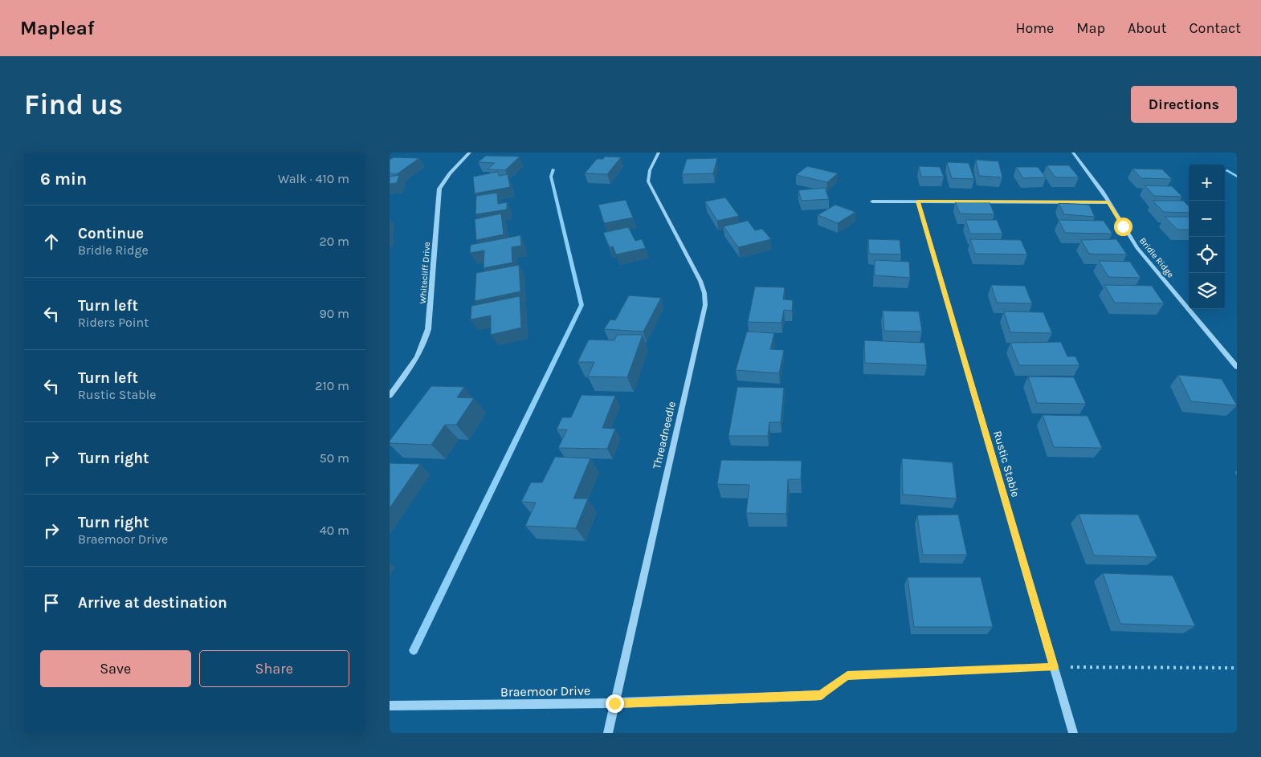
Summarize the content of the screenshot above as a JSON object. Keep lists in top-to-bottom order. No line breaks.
{"streets":{"street":["Bridle Ridge","Whitecliff Drive","Threadneedle","Rustic Stable","Braemoor Drive"]},"crossings":[["Threadneedle","Braemoor Drive"]],"page":{"header":"Mapleaf","nav":["Home","Map","About","Contact"],"buttons":["Directions",["Save","Share"]],"title":"Find us","heading":["6 min","Walk · 410 m"],"map_buttons":["+","−"],"list":[["Continue","Bridle Ridge","20 m"],["Turn left","Riders Point","90 m"],["Turn left","Rustic Stable","210 m"],["Turn right","50 m"],["Turn right","Braemoor Drive","40 m"],"Arrive at destination"]}}
